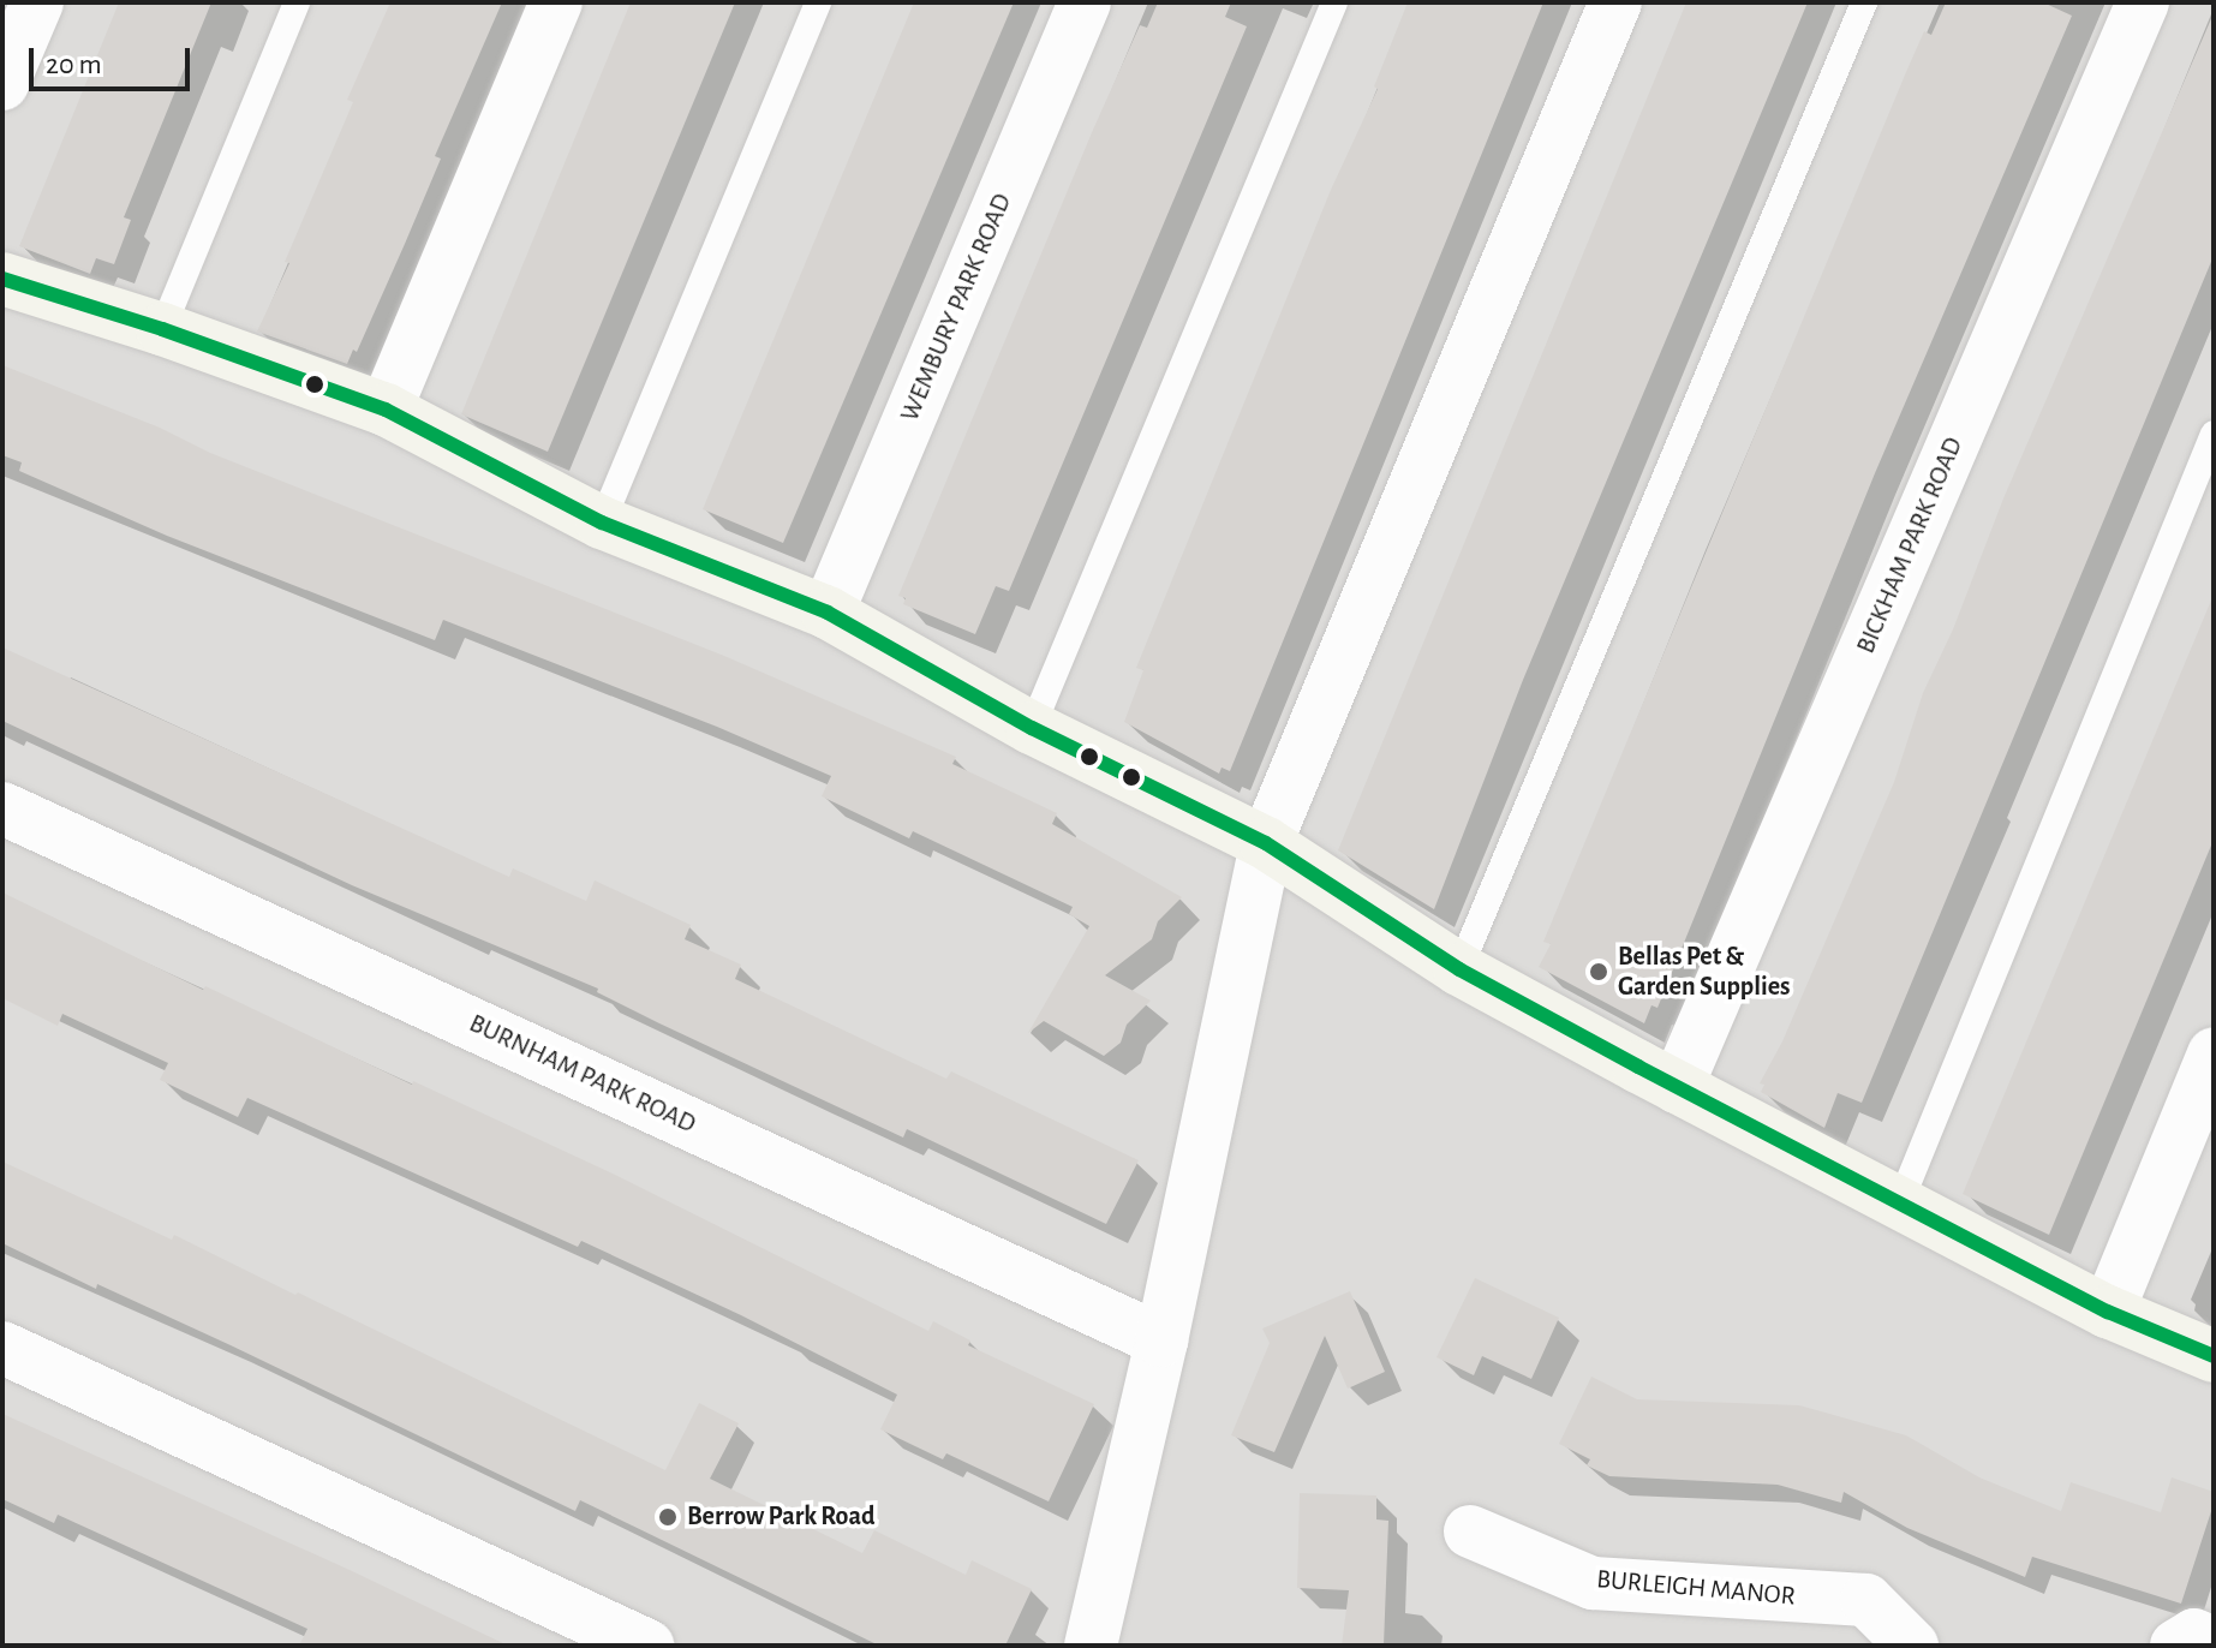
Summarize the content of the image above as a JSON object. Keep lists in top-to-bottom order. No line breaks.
{"streets":{"street":["WEMBURY PARK ROAD","BICKHAM PARK ROAD","BURNHAM PARK ROAD","BURLEIGH MANOR"]},"places":["Bellas Pet & Garden Supplies","Berrow Park Road"],"scale_bar":"20 m"}
